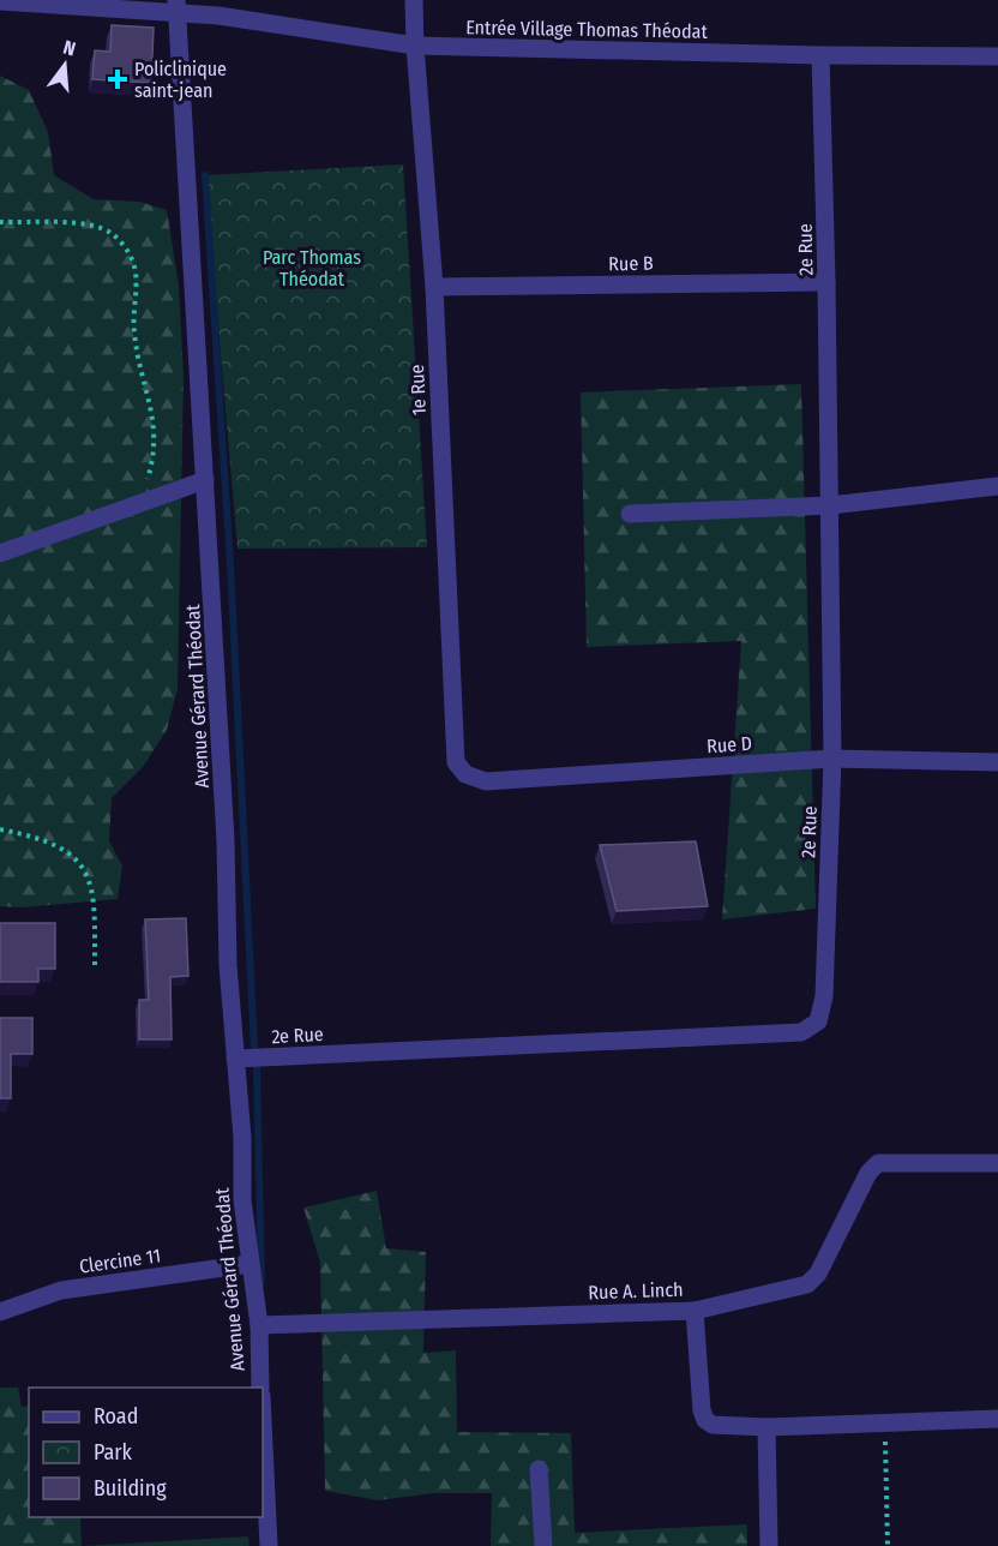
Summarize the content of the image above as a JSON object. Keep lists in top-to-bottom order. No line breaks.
{"streets":{"street":["Entrée Village Thomas Théodat","2e Rue","Rue B","1e Rue","Avenue Gérard Théodat","Rue D","Clercine 11","Rue A. Linch"]},"crossings":[["Entrée Village Thomas Théodat","2e Rue"],["Entrée Village Thomas Théodat","1e Rue"],["Entrée Village Thomas Théodat","Avenue Gérard Théodat"],["2e Rue","Rue B"],["2e Rue","Avenue Gérard Théodat"],["2e Rue","Rue D"],["Rue B","1e Rue"],["1e Rue","Rue D"],["Avenue Gérard Théodat","Clercine 11"],["Avenue Gérard Théodat","Rue A. Linch"]],"parks":["Parc Thomas Théodat"],"places":{"health":["Policlinique saint-jean"]},"legend":["Road","Park","Building"],"north":"top"}
